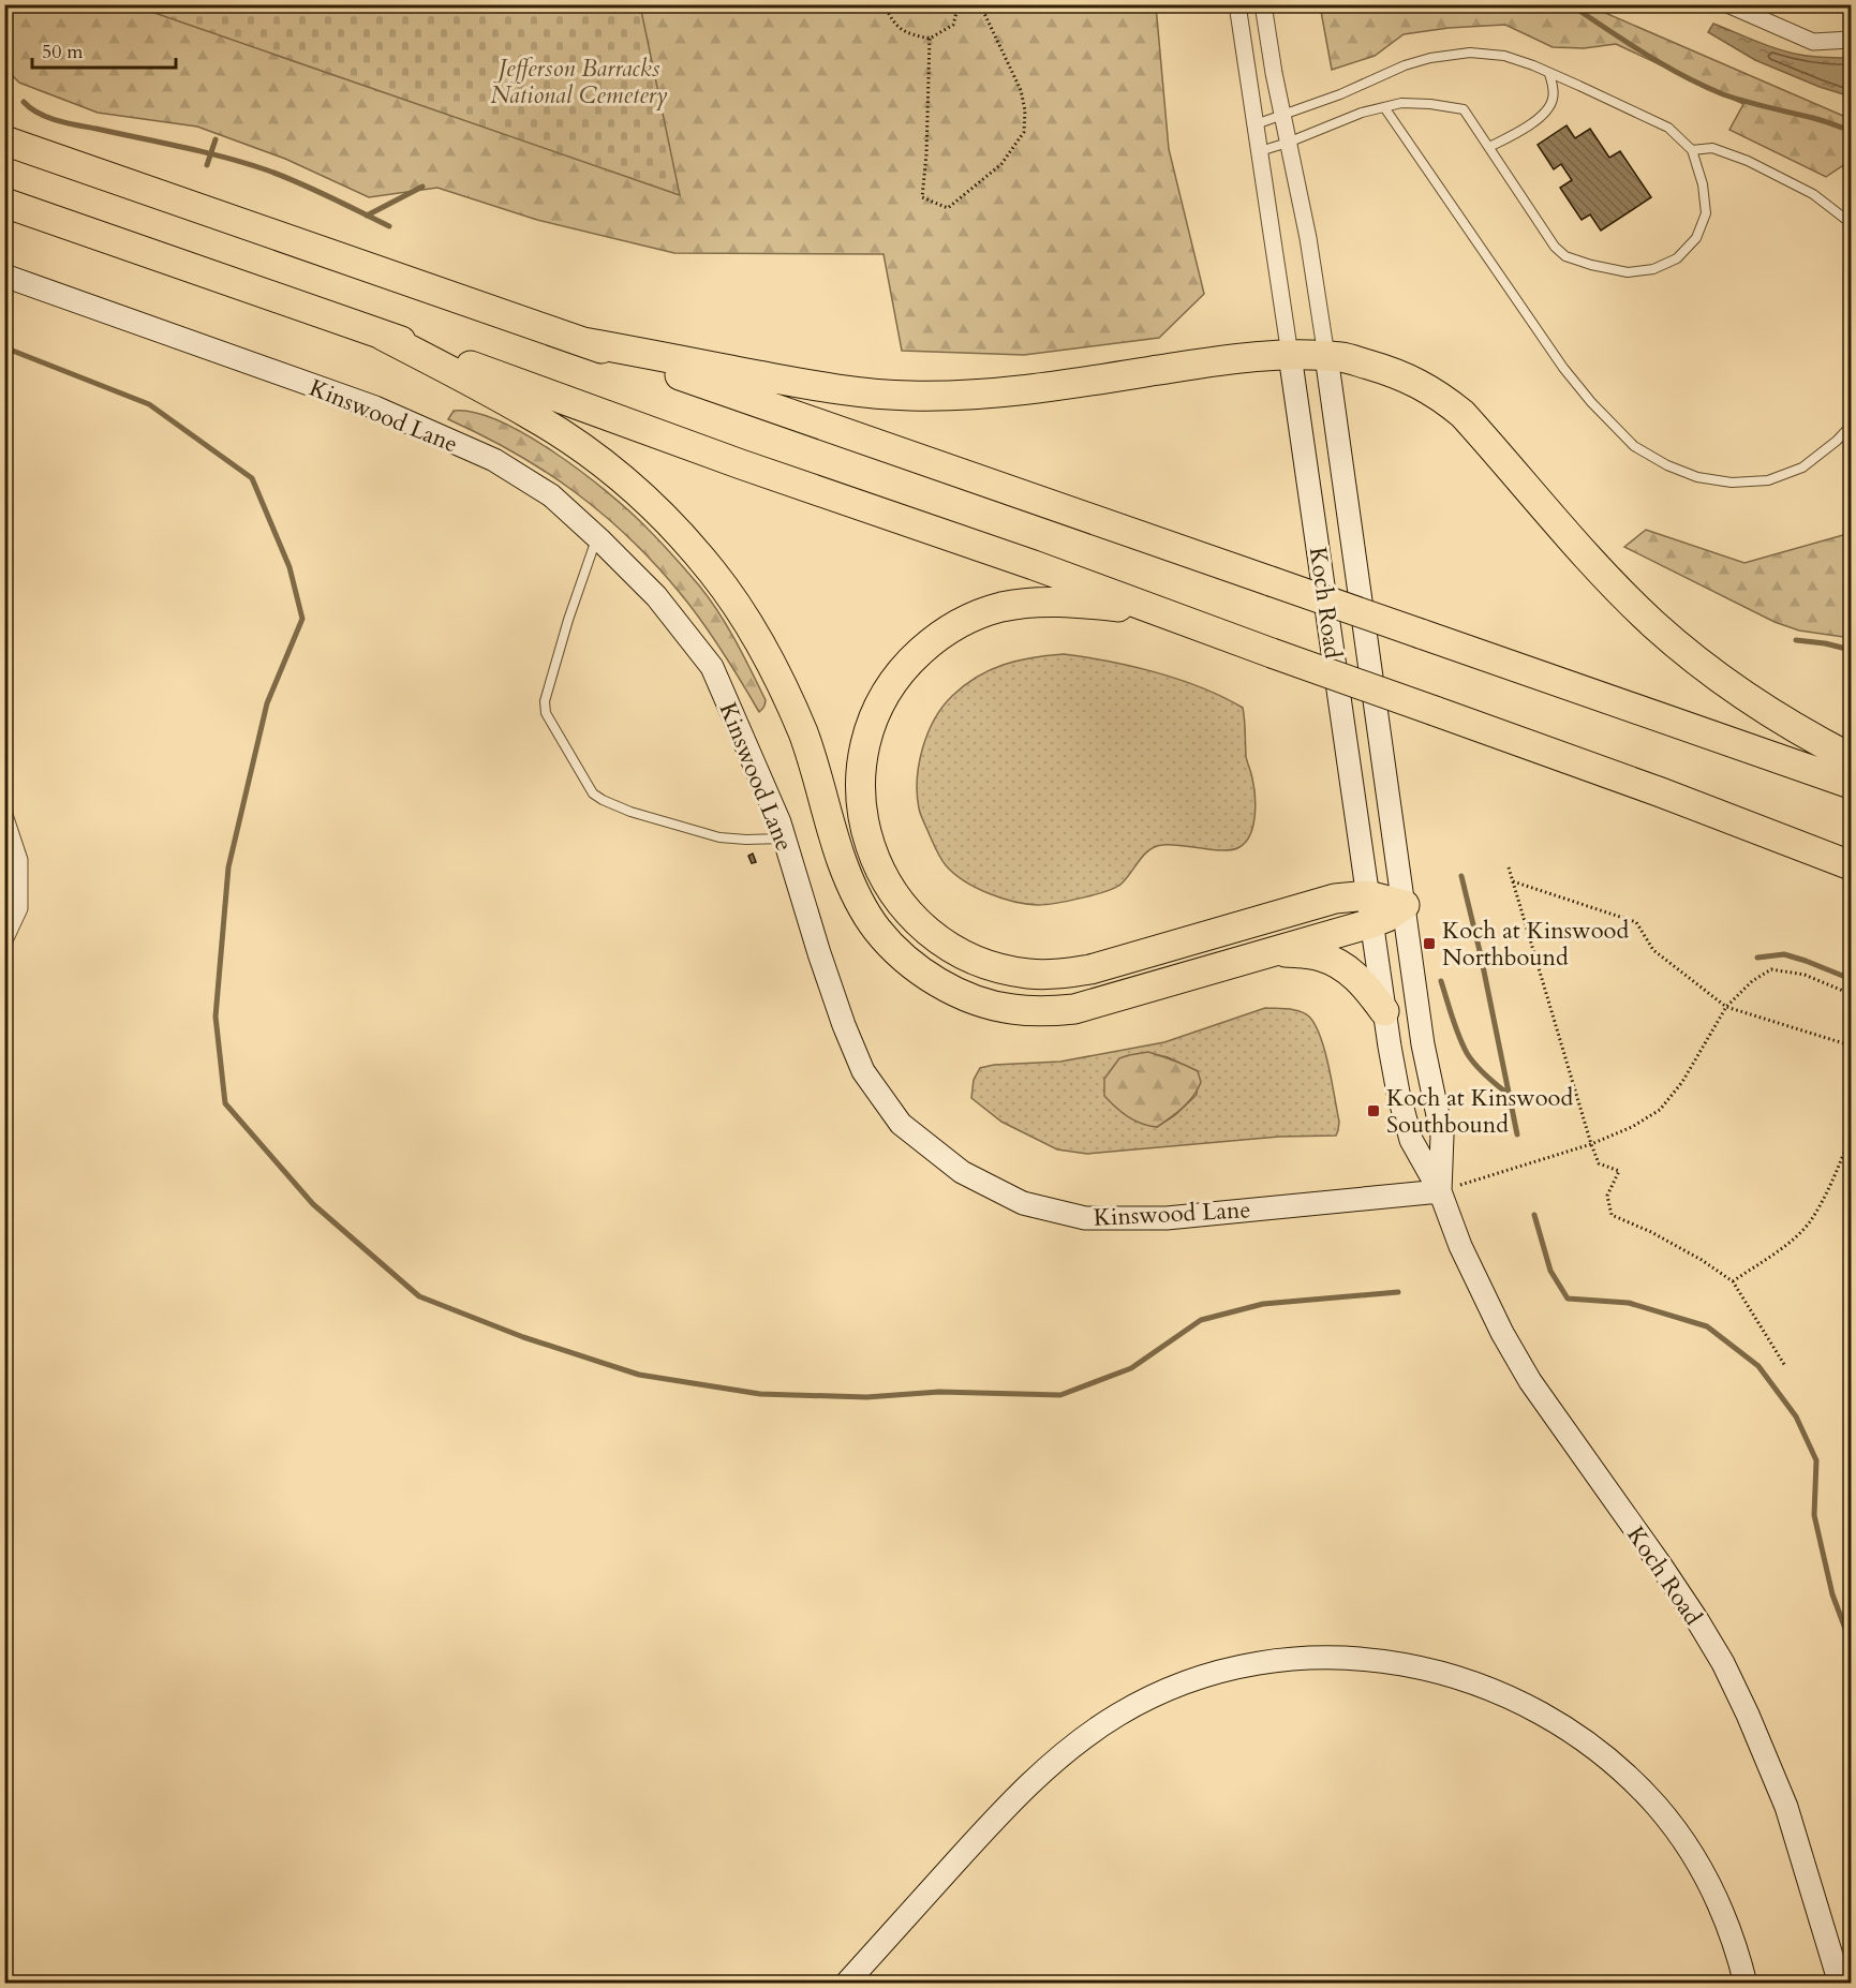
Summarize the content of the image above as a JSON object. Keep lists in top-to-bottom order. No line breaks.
{"streets":{"street":["Kinswood Lane","Koch Road"]},"crossings":[["Kinswood Lane","Koch Road"]],"parks":["Jefferson Barracks National Cemetery"],"places":{"transit":["Koch at Kinswood Northbound","Koch at Kinswood Southbound"]},"scale_bar":"50 m"}
